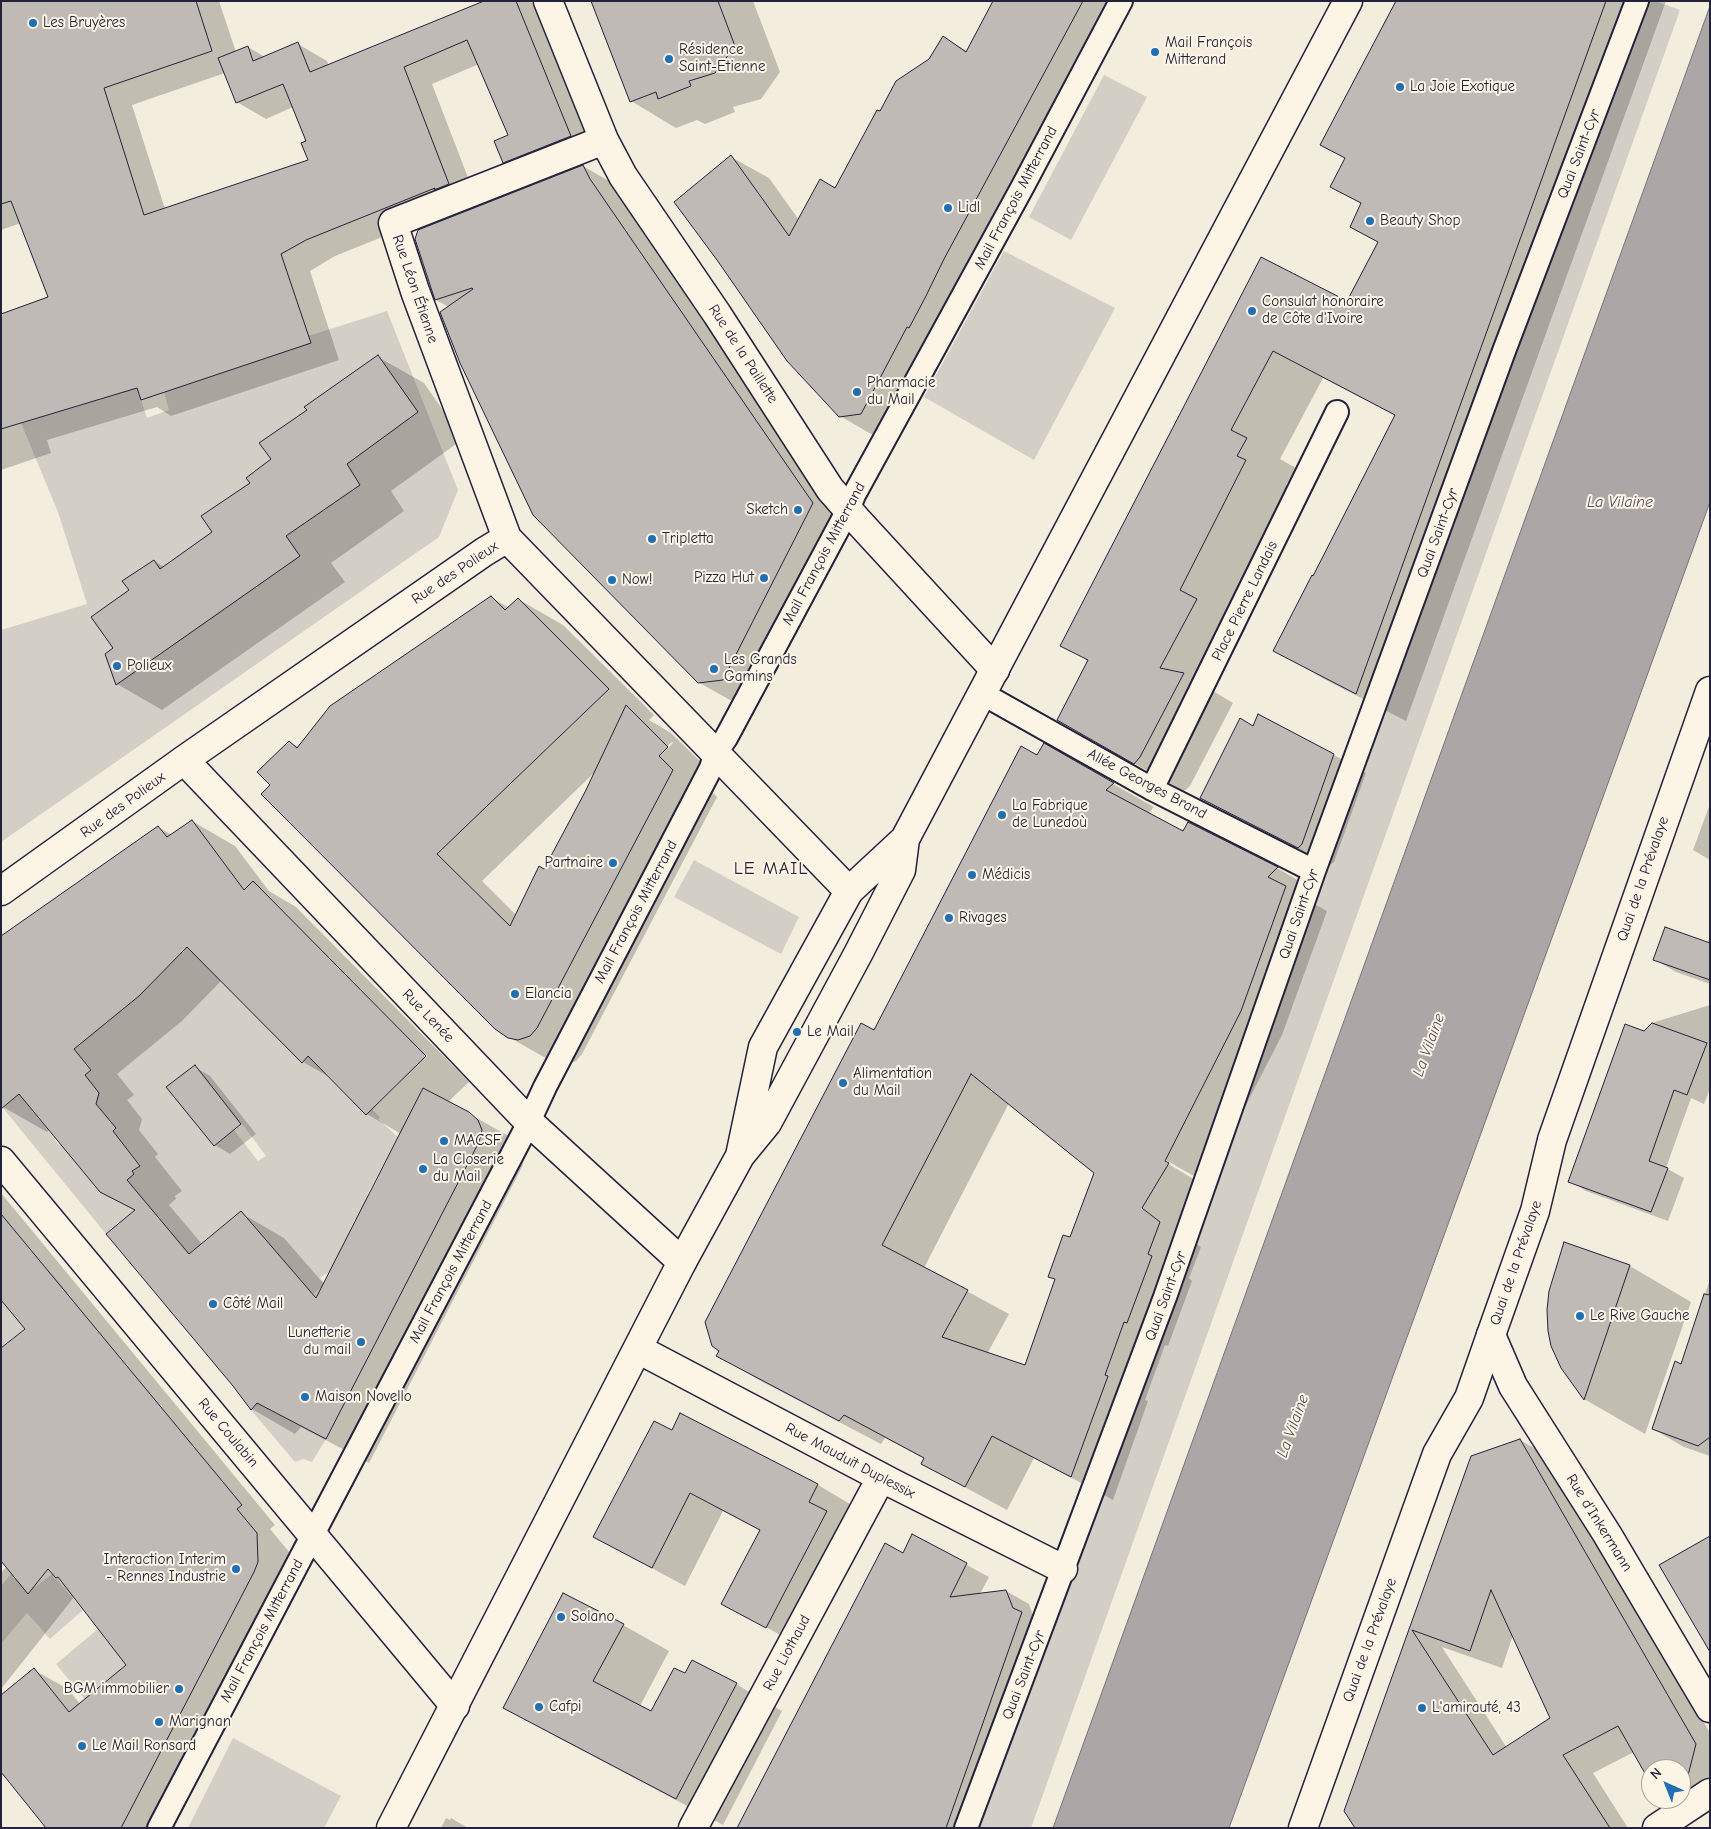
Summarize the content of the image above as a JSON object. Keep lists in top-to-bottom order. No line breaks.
{"streets":{"street":["Quai Saint-Cyr","Mail François Mitterrand","Rue Léon Étienne","Rue de la Paillette","Rue des Polieux","Place Pierre Landais","Allée Georges Brand","Quai de la Prévalaye","Rue Lenée","Rue Coulabin","Rue Mauduit Duplessix","Rue d'Inkermann","Rue Liothaud"]},"crossings":[["Quai Saint-Cyr","Allée Georges Brand"],["Quai Saint-Cyr","Rue Mauduit Duplessix"],["Mail François Mitterrand","Rue de la Paillette"],["Mail François Mitterrand","Rue des Polieux"],["Mail François Mitterrand","Rue Lenée"],["Mail François Mitterrand","Rue Coulabin"],["Rue Léon Étienne","Rue de la Paillette"],["Rue Léon Étienne","Rue des Polieux"],["Rue des Polieux","Rue Lenée"],["Place Pierre Landais","Allée Georges Brand"],["Quai de la Prévalaye","Rue d'Inkermann"],["Rue Mauduit Duplessix","Rue Liothaud"]],"districts":["LE MAIL"],"water":["La Vilaine"],"places":["Les Bruyères","Mail François Mitterand","Résidence Saint-Etienne","La Joie Exotique","Lidl","Beauty Shop","Consulat honoraire de Côte d'Ivoire","Pharmacie du Mail","Sketch","Tripletta","Pizza Hut","Now!","Polieux","Les Grands Gamins","La Fabrique de Lunedoù","Partnaire","Médicis","Rivages","Elancia","Le Mail","Alimentation du Mail","MACSF","La Closerie du Mail","Côté Mail","Le Rive Gauche","Lunetterie du mail","Maison Novello","Interaction Interim - Rennes Industrie","Solano","BGM immobilier","Cafpi","L'amirauté, 43","Marignan","Le Mail Ronsard"],"north":"top left"}
